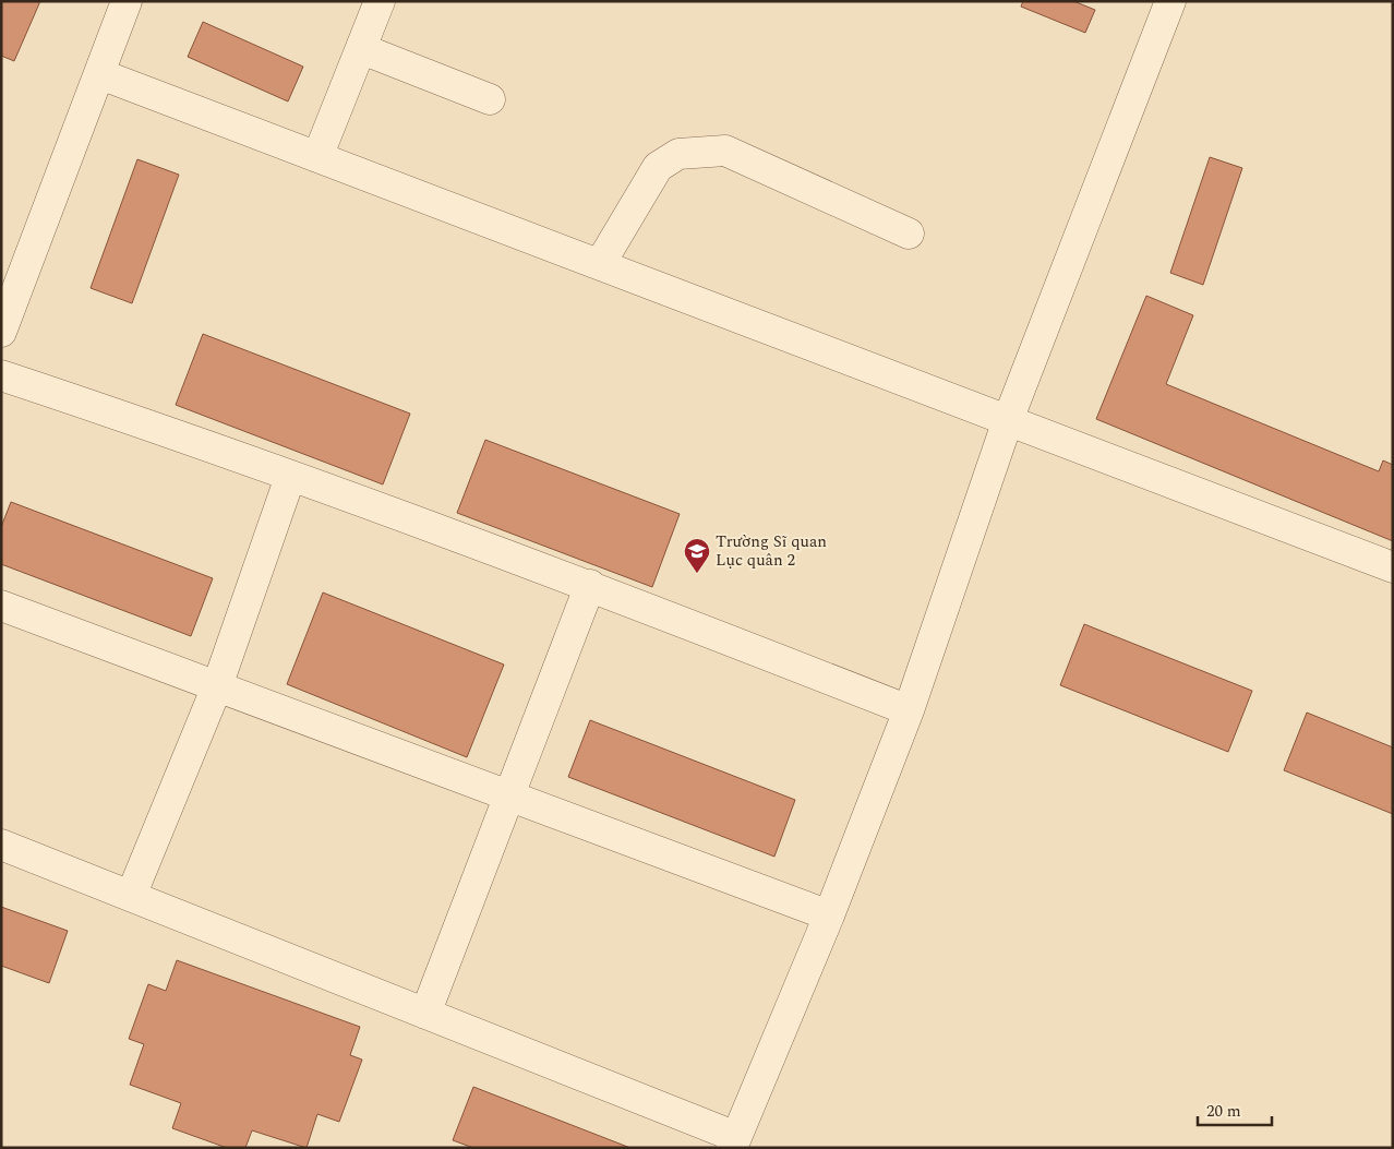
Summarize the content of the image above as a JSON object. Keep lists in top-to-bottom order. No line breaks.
{"places":{"school or university":["Trường Sĩ quan Lục quân 2"]},"scale_bar":"20 m"}
